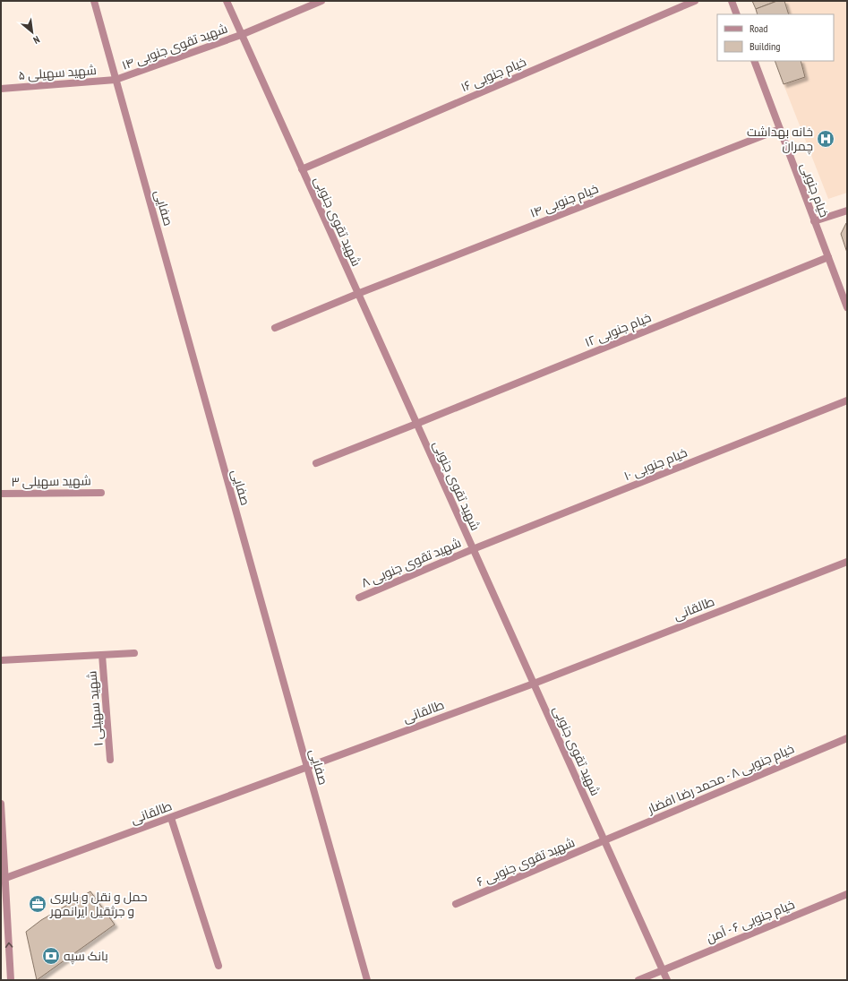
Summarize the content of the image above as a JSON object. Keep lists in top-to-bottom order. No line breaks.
{"streets":{"street":["شهید تقوی جنوبی ۱۴","شهید سهیلی ۵","خیام جنوبی ۱۶","خیام جنوبی","خیام جنوبی ۱۴","صفایی","شهید تقوی جنوبی","خیام جنوبی ۱۲","خیام جنوبی ۱۰","شهید سهیلی ۳","شهید تقوی جنوبی ۸","طالقانی","شهید سهیلی ۱","خیام جنوبی ۸ - محمد رضا افضار","شهید تقوی جنوبی ۶","خیام جنوبی ۶ - آمن"]},"crossings":[["شهید تقوی جنوبی ۱۴","شهید سهیلی ۵"],["شهید تقوی جنوبی ۱۴","صفایی"],["شهید تقوی جنوبی ۱۴","شهید تقوی جنوبی"],["شهید سهیلی ۵","صفایی"],["خیام جنوبی ۱۶","شهید تقوی جنوبی"],["خیام جنوبی","خیام جنوبی ۱۴"],["خیام جنوبی","خیام جنوبی ۱۲"],["خیام جنوبی ۱۴","شهید تقوی جنوبی"],["صفایی","طالقانی"],["شهید تقوی جنوبی","خیام جنوبی ۱۲"],["شهید تقوی جنوبی","خیام جنوبی ۱۰"],["شهید تقوی جنوبی","شهید تقوی جنوبی ۸"],["شهید تقوی جنوبی","طالقانی"],["شهید تقوی جنوبی","خیام جنوبی ۸ - محمد رضا افضار"],["شهید تقوی جنوبی","شهید تقوی جنوبی ۶"],["شهید تقوی جنوبی","خیام جنوبی ۶ - آمن"],["خیام جنوبی ۱۰","شهید تقوی جنوبی ۸"],["خیام جنوبی ۸ - محمد رضا افضار","شهید تقوی جنوبی ۶"]],"places":{"hospital":["خانه بهداشت چمران"],"office":["حمل و نقل و باربری و جرثقیل ایرانمهر"],"bank":["بانک سپه"]},"legend":["Road","Building"],"north":"bottom right"}
